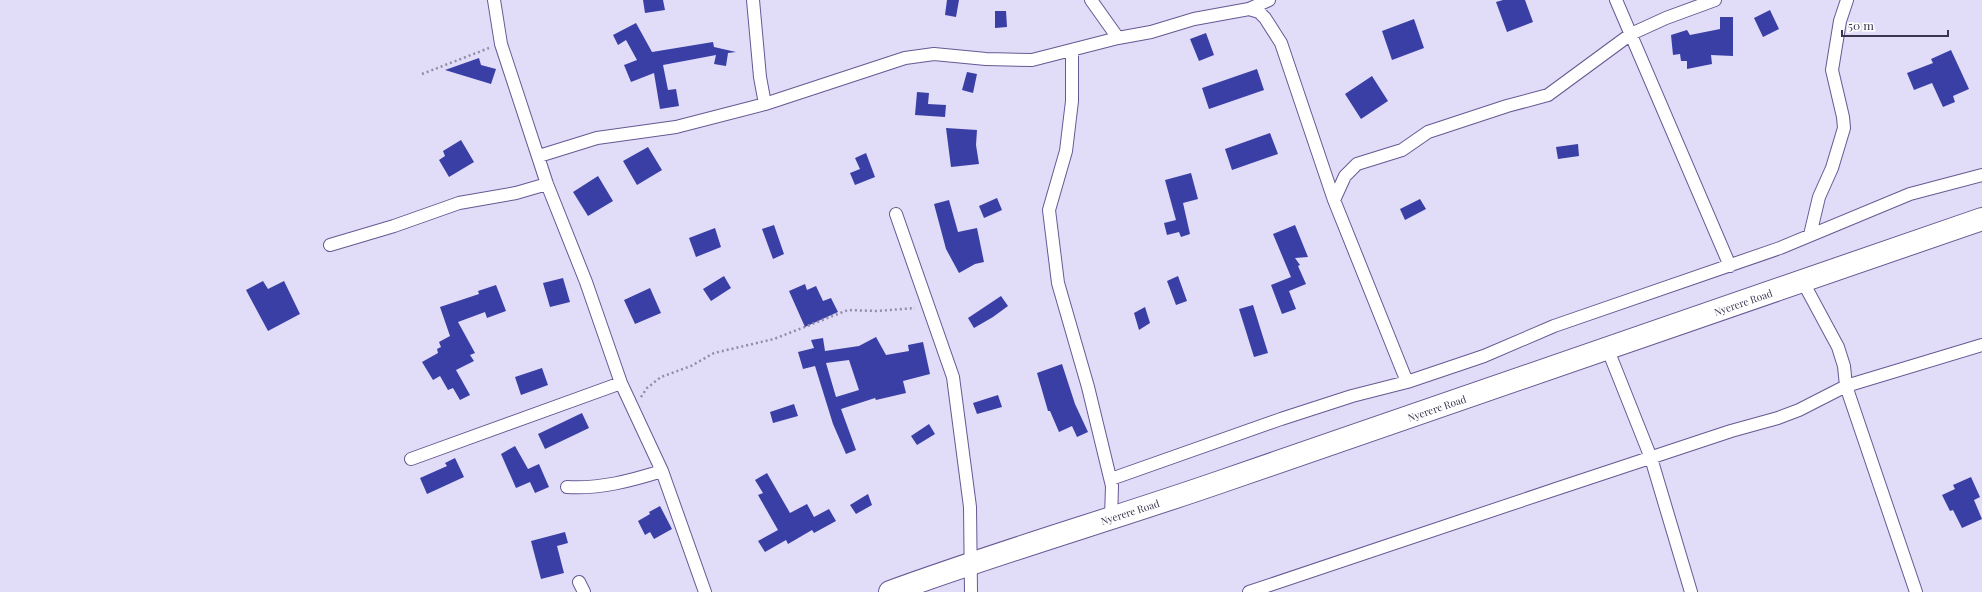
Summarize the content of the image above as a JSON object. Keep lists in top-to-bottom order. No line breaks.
{"streets":{"highway":["Nyerere Road"]},"scale_bar":"50 m"}
